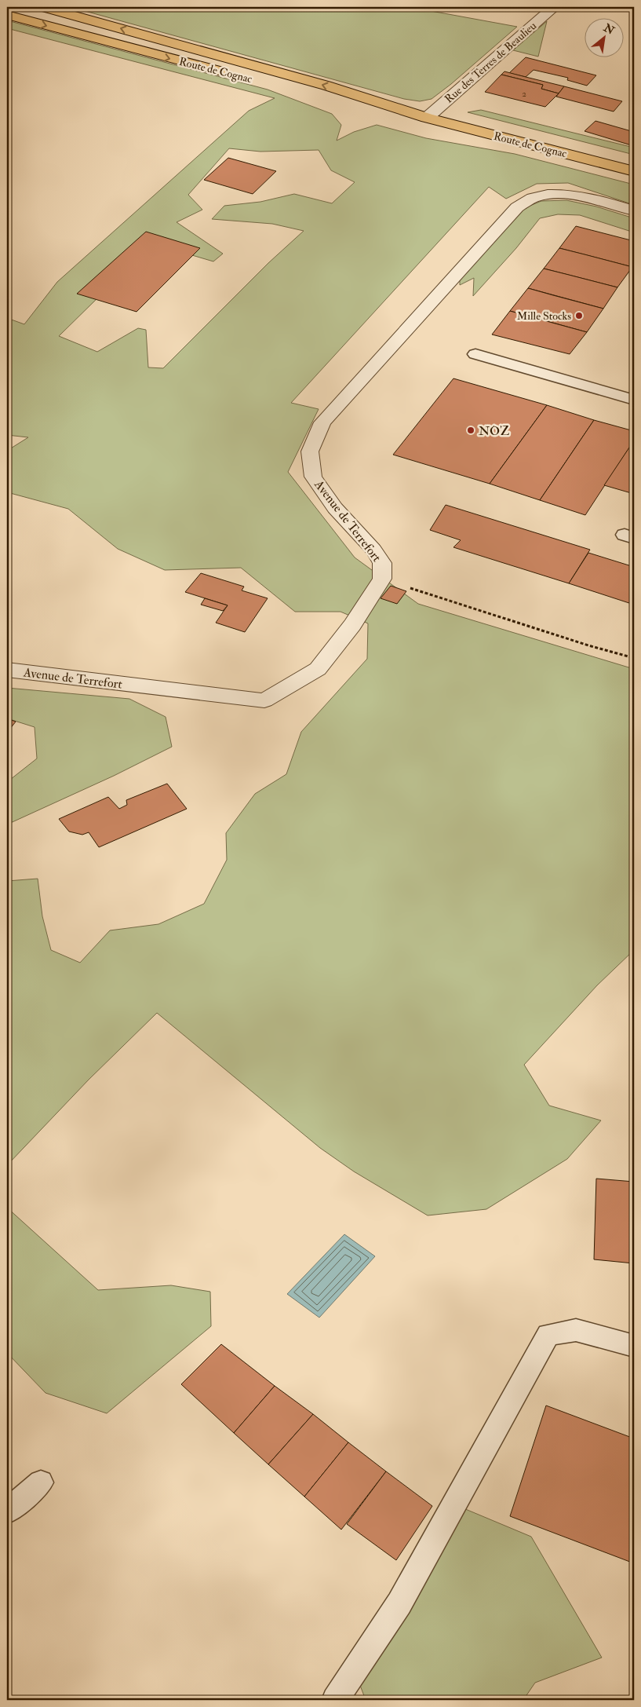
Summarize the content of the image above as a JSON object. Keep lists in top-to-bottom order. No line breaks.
{"streets":{"main road":["Route de Cognac"],"street":["Rue des Terres de Beaulieu","Avenue de Terrefort"]},"crossings":[["Rue des Terres de Beaulieu","Route de Cognac"]],"places":["Mille Stocks","NOZ"],"house_numbers":["2"],"north":"top right"}
